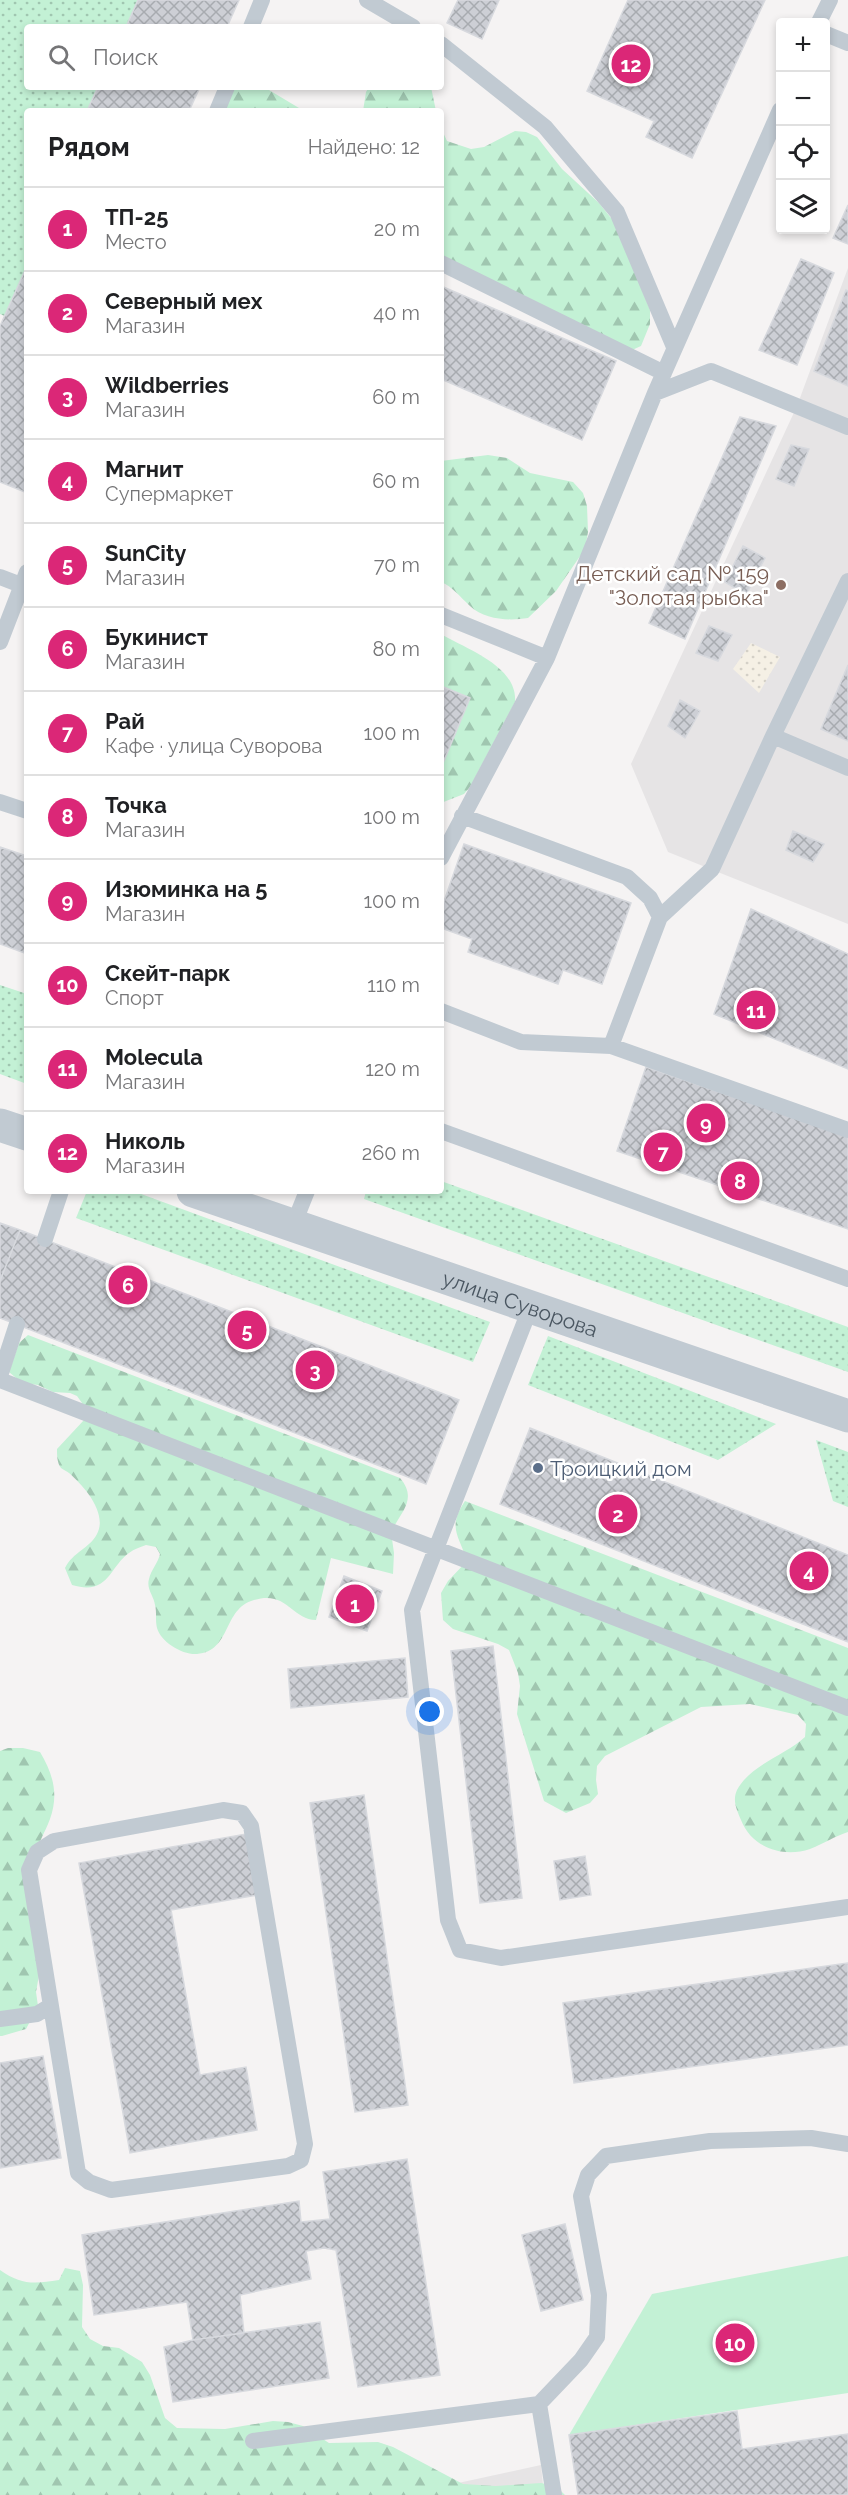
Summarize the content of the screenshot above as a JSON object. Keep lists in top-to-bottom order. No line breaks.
{"streets":{"street":["улица Суворова"]},"places":["Детский сад № 159 \"Золотая рыбка\"","Троицкий дом"],"page":{"map_buttons":["+","−"],"search":"Поиск","pins":["12","11","9","7","8","6","5","3","2","4","1","10"],"heading":["Рядом","Найдено: 12"],"list":[{"mark":"1","name":"ТП-25","note":"Место","value":"20 m"},{"mark":"2","name":"Северный мех","note":"Магазин","value":"40 m"},{"mark":"3","name":"Wildberries","note":"Магазин","value":"60 m"},{"mark":"4","name":"Магнит","note":"Супермаркет","value":"60 m"},{"mark":"5","name":"SunCity","note":"Магазин","value":"70 m"},{"mark":"6","name":"Букинист","note":"Магазин","value":"80 m"},{"mark":"7","name":"Рай","note":"Кафе · улица Суворова","value":"100 m"},{"mark":"8","name":"Точка","note":"Магазин","value":"100 m"},{"mark":"9","name":"Изюминка на 5","note":"Магазин","value":"100 m"},{"mark":"10","name":"Скейт-парк","note":"Спорт","value":"110 m"},{"mark":"11","name":"Molecula","note":"Магазин","value":"120 m"},{"mark":"12","name":"Николь","note":"Магазин","value":"260 m"}]}}
